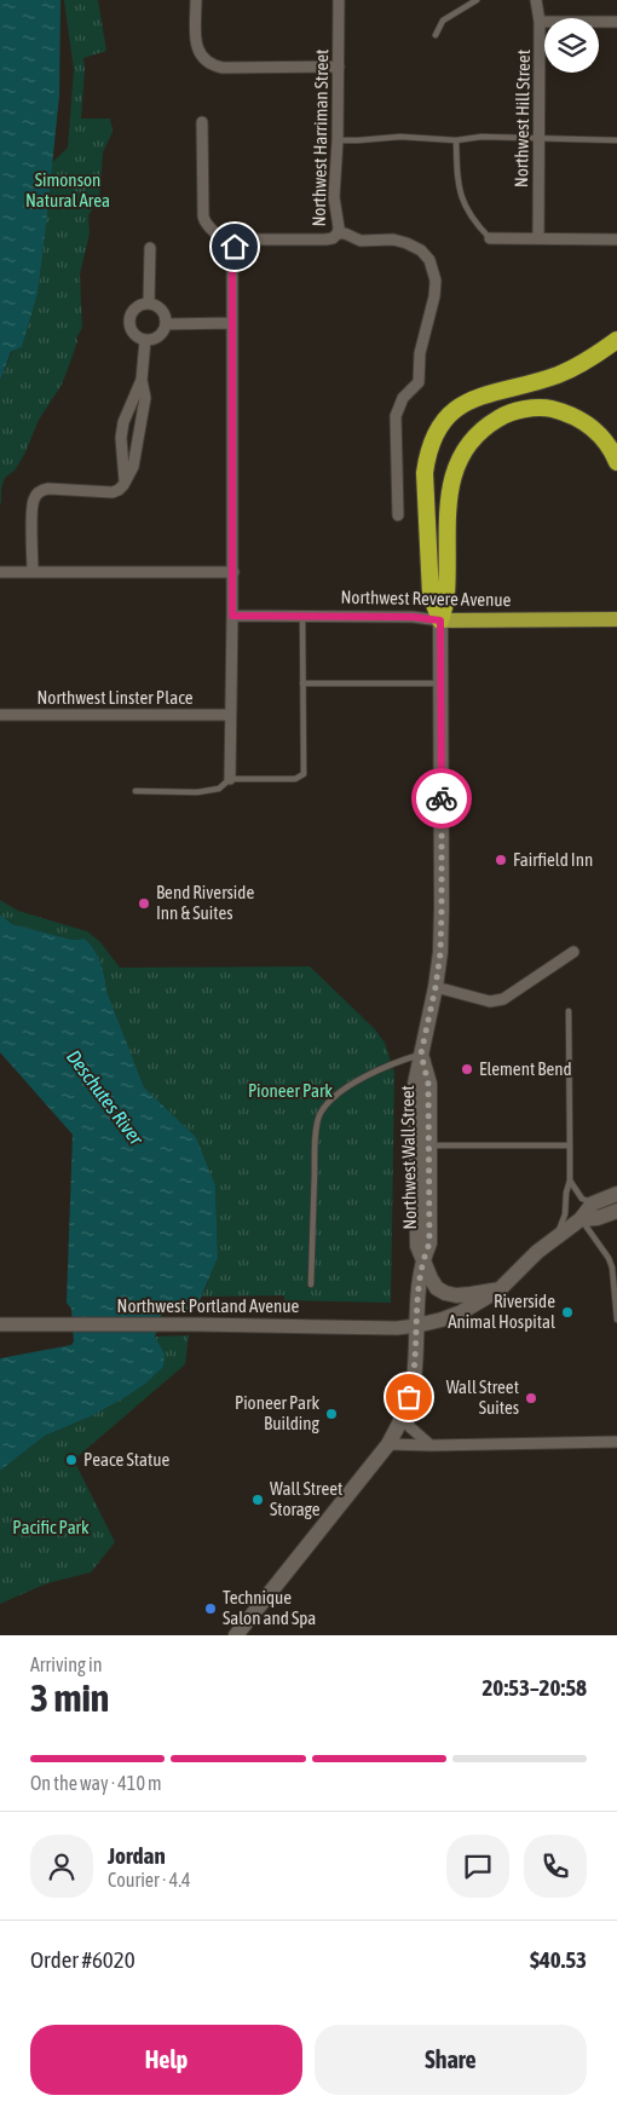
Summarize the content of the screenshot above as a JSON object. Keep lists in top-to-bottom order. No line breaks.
{"streets":{"main road":["Northwest Revere Avenue","Northwest Wall Street"],"street":["Northwest Hill Street","Northwest Harriman Street","Northwest Linster Place","Northwest Portland Avenue"]},"crossings":[["Northwest Revere Avenue","Northwest Wall Street"],["Northwest Wall Street","Northwest Portland Avenue"]],"water":["Deschutes River"],"parks":["Simonson Natural Area","Pioneer Park","Pacific Park"],"places":["Fairfield Inn","Bend Riverside Inn & Suites","Element Bend","Riverside Animal Hospital","Wall Street Suites","Pioneer Park Building","Peace Statue","Wall Street Storage","Technique Salon and Spa"],"page":{"heading":["3 min","Arriving in","20:53–20:58"],"panel":["Jordan","Courier · 4.4","Order #6020","$40.53"],"bar":"On the way · 410 m","buttons":["Help","Share"]}}
